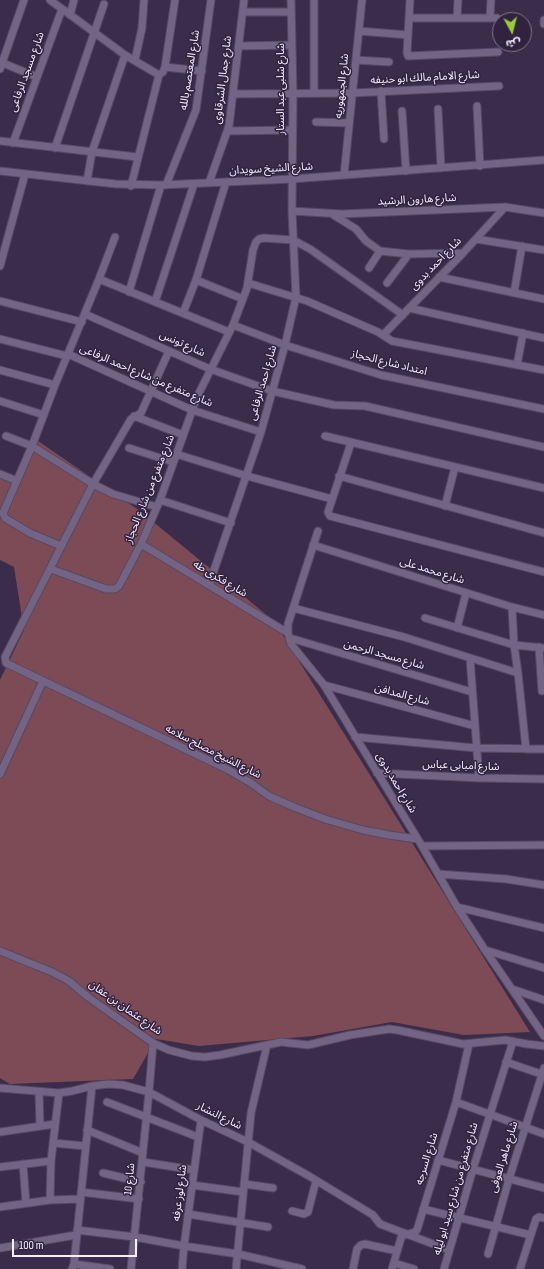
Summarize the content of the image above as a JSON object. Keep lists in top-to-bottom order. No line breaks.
{"streets":{"street":["شارع المعتصم بالله","شارع مسجد الرفاعى","شارع الامام مالك ابو حنيفه","شارع جمال الشرقاوى","شارع الجمهوريه","شارع شلبى عبد الستار","شارع الشيخ سويدان","شارع هارون الرشيد","شارع احمد بدوى","شارع تونس","امتداد شارع الحجاز","شارع متفرع من شارع احمد الرفاعى","شارع احمد الرفاعى","شارع متفرع من شارع الحجاز","شارع محمد على","شارع فكرى طه","شارع مسجد الرحمن","شارع المدافن","شارع الشيخ مصلح سلامه","شارع امبابى عباس","شارع عثمان بن عفان","شارع النشار","شارع ماهر العوفى","شارع السرجه","شارع 10","شارع متفرع من شارع سيد ابو ليله","شارع لوز عرفه"]},"crossings":[["شارع المعتصم بالله","شارع الشيخ سويدان"],["شارع الامام مالك ابو حنيفه","شارع جمال الشرقاوى"],["شارع الامام مالك ابو حنيفه","شارع الجمهوريه"],["شارع الامام مالك ابو حنيفه","شارع شلبى عبد الستار"],["شارع جمال الشرقاوى","شارع الشيخ سويدان"],["شارع الجمهوريه","شارع الشيخ سويدان"],["شارع شلبى عبد الستار","شارع الشيخ سويدان"],["شارع شلبى عبد الستار","شارع احمد الرفاعى"],["شارع الشيخ سويدان","شارع احمد الرفاعى"],["شارع هارون الرشيد","شارع احمد بدوى"],["شارع هارون الرشيد","شارع احمد الرفاعى"],["شارع احمد بدوى","شارع فكرى طه"],["شارع احمد بدوى","شارع مسجد الرحمن"],["شارع احمد بدوى","شارع المدافن"],["شارع احمد بدوى","شارع الشيخ مصلح سلامه"],["شارع احمد بدوى","شارع امبابى عباس"],["شارع تونس","شارع احمد الرفاعى"],["شارع تونس","شارع متفرع من شارع الحجاز"],["امتداد شارع الحجاز","شارع احمد الرفاعى"],["امتداد شارع الحجاز","شارع متفرع من شارع الحجاز"],["شارع متفرع من شارع احمد الرفاعى","شارع احمد الرفاعى"],["شارع متفرع من شارع احمد الرفاعى","شارع متفرع من شارع الحجاز"],["شارع احمد الرفاعى","شارع متفرع من شارع الحجاز"],["شارع احمد الرفاعى","شارع فكرى طه"],["شارع متفرع من شارع الحجاز","شارع فكرى طه"],["شارع متفرع من شارع الحجاز","شارع الشيخ مصلح سلامه"],["شارع فكرى طه","شارع مسجد الرحمن"],["شارع عثمان بن عفان","شارع السرجه"],["شارع عثمان بن عفان","شارع 10"],["شارع عثمان بن عفان","شارع متفرع من شارع سيد ابو ليله"],["شارع النشار","شارع السرجه"],["شارع النشار","شارع 10"],["شارع النشار","شارع متفرع من شارع سيد ابو ليله"],["شارع النشار","شارع لوز عرفه"]],"scale_bar":"100 m","north":"bottom"}
